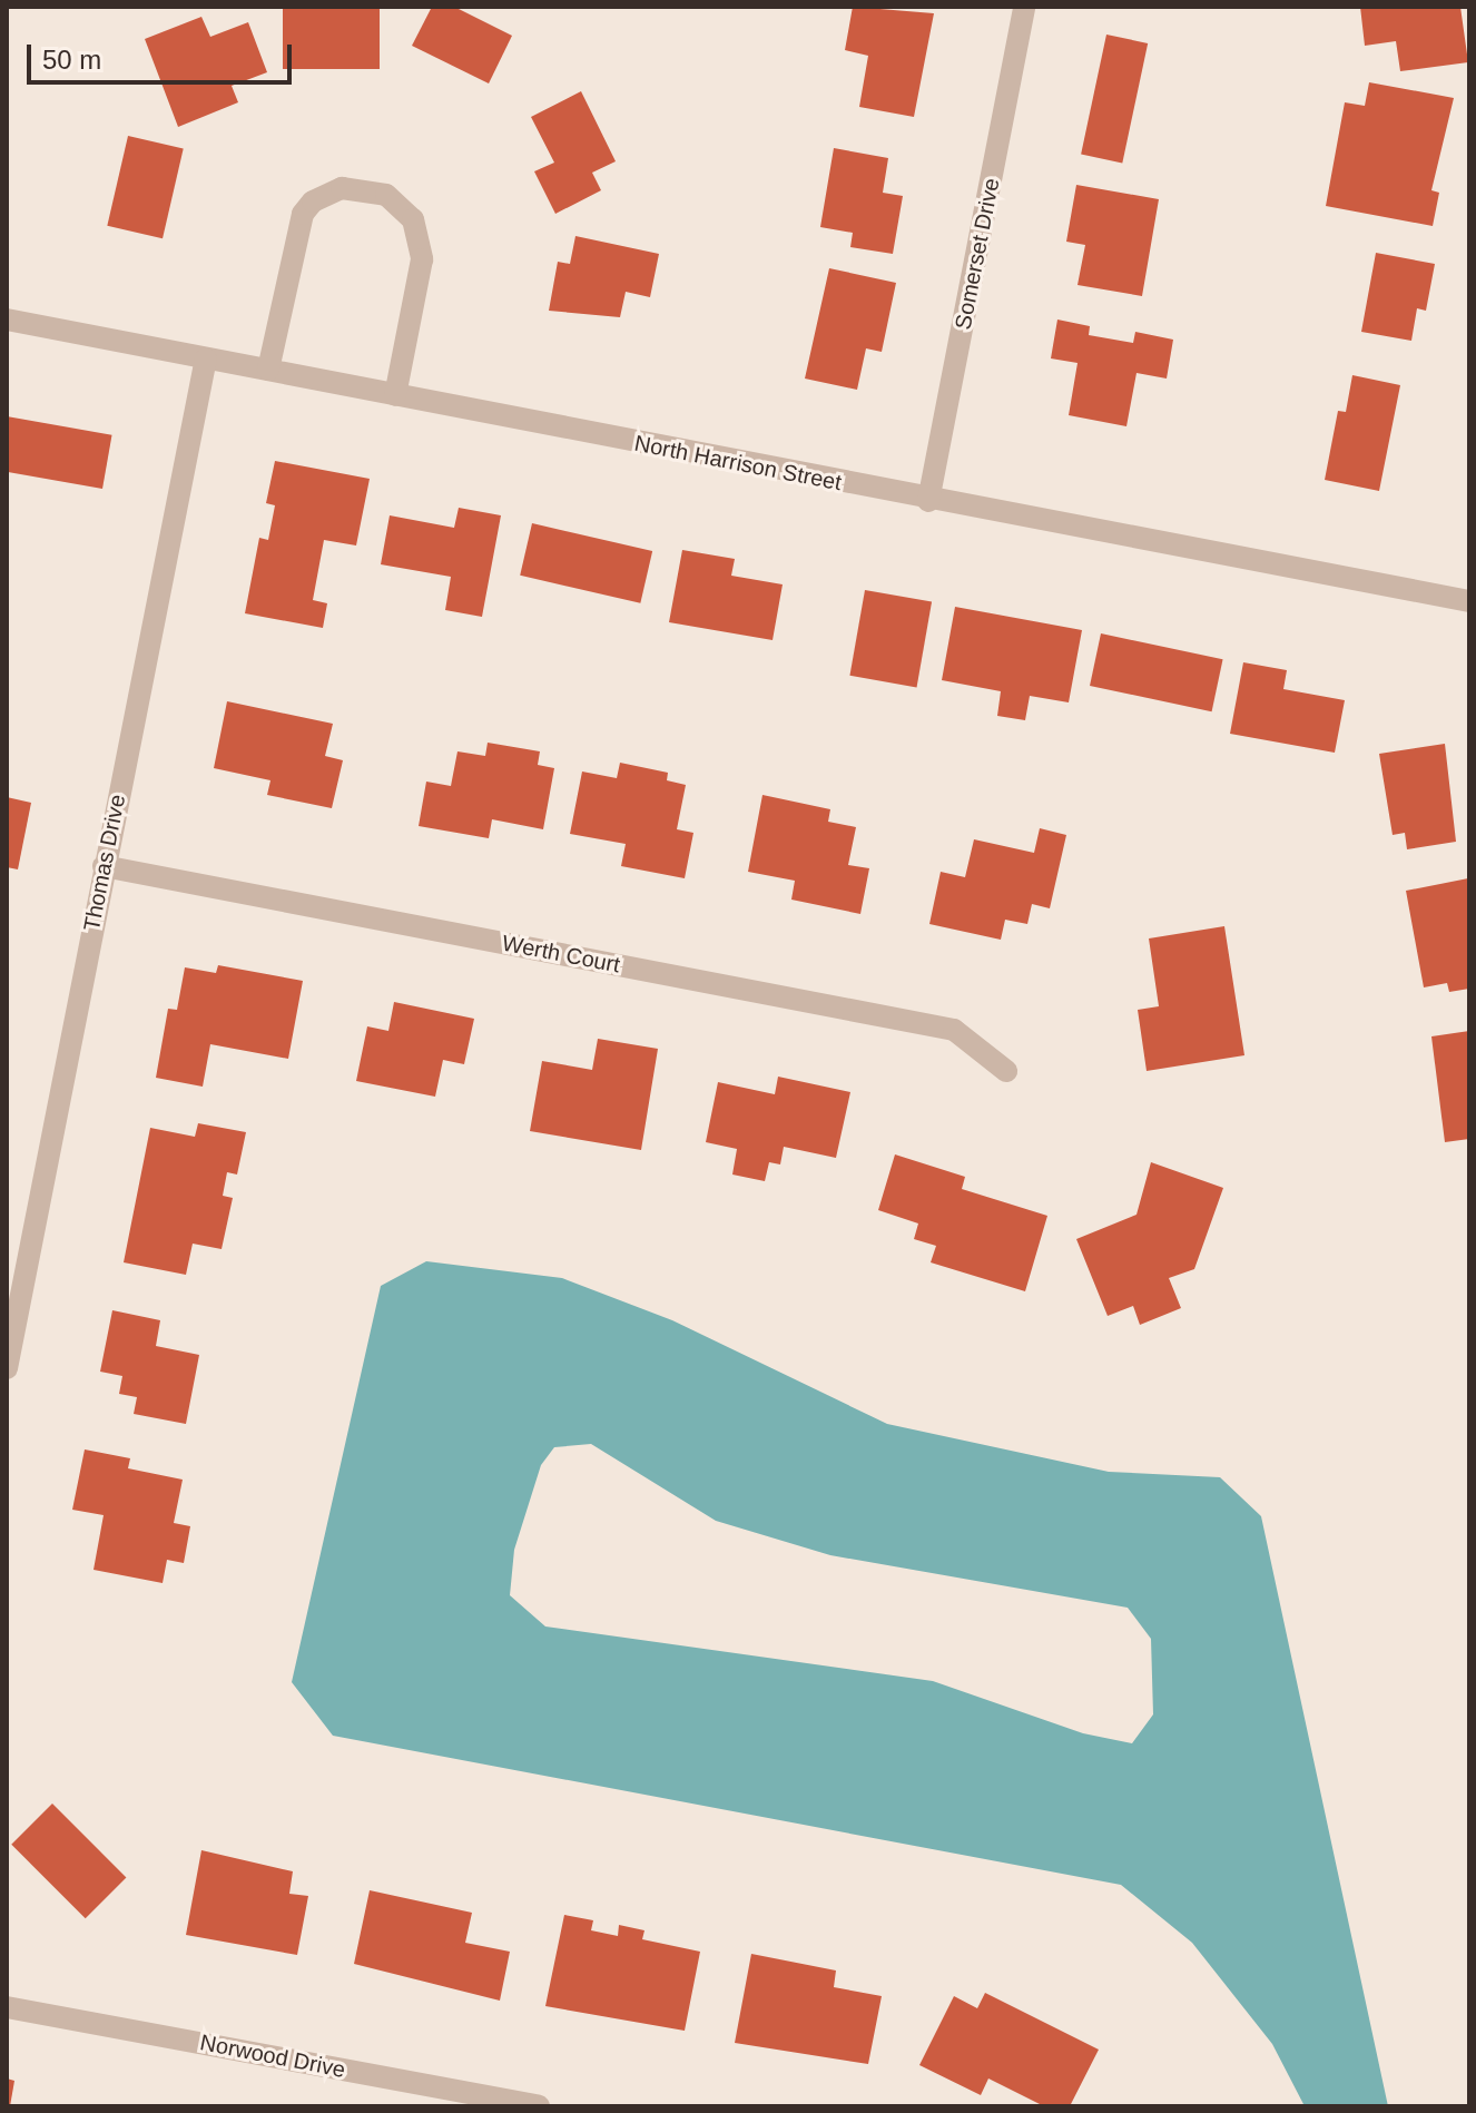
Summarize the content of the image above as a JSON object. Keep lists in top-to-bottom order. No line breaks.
{"streets":{"street":["Somerset Drive","North Harrison Street","Thomas Drive","Werth Court","Norwood Drive"]},"crossings":[["Somerset Drive","North Harrison Street"],["North Harrison Street","Thomas Drive"],["Thomas Drive","Werth Court"]],"scale_bar":"50 m"}
